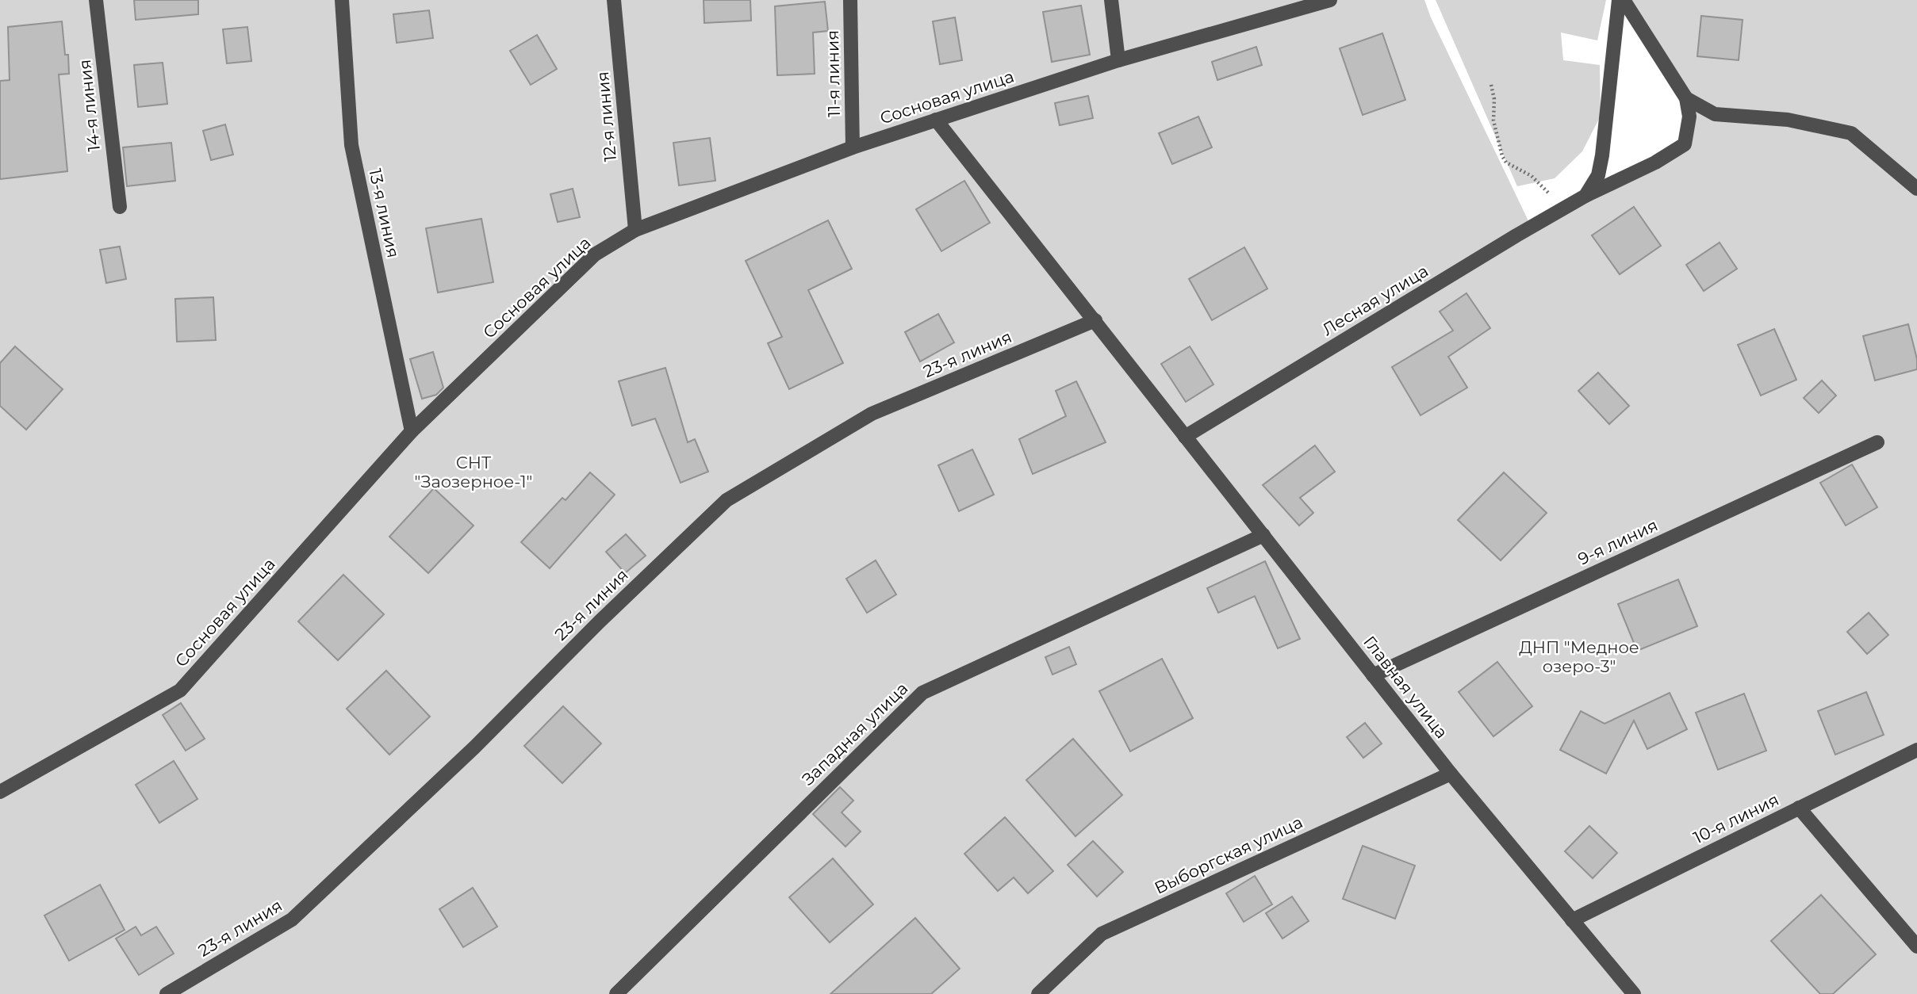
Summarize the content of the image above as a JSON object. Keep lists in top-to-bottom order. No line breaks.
{"streets":{"street":["11-я линия","Сосновая улица","14-я линия","12-я линия","13-я линия","Лесная улица","23-я линия","9-я линия","Главная улица","Западная улица","10-я линия","Выборгская улица"]},"crossings":[["11-я линия","Сосновая улица"],["Сосновая улица","12-я линия"],["Сосновая улица","13-я линия"],["Сосновая улица","Главная улица"],["Лесная улица","Главная улица"],["23-я линия","Главная улица"],["9-я линия","Главная улица"],["Главная улица","Западная улица"],["Главная улица","10-я линия"],["Главная улица","Выборгская улица"]],"parks":["СНТ \"Заозерное-1\"","ДНП \"Медное озеро-3\""]}
